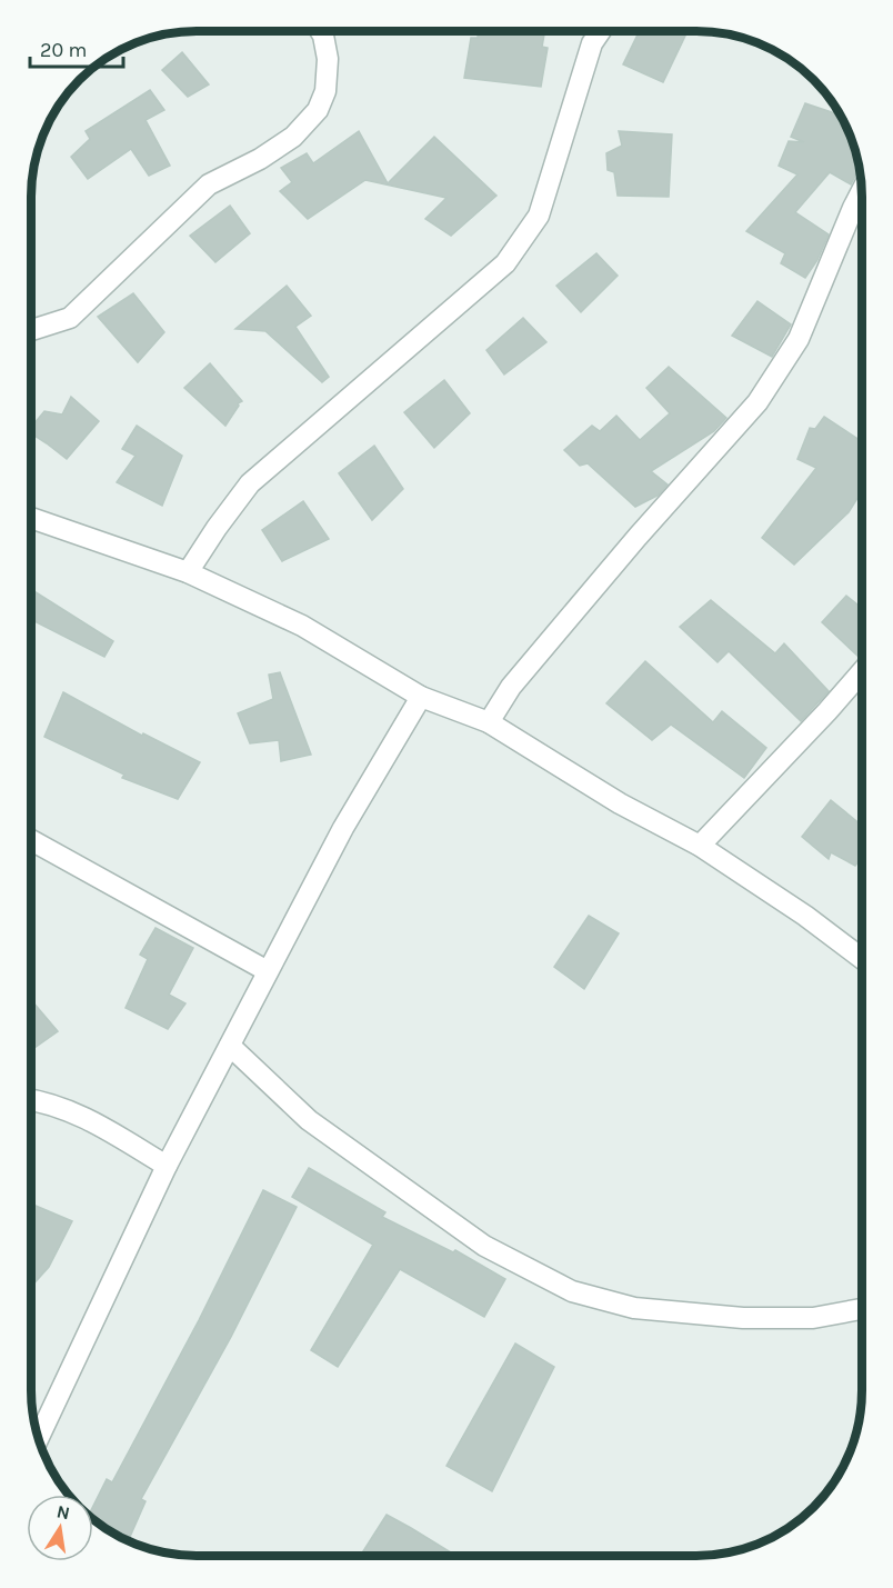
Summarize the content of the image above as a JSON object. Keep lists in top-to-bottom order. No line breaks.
{"scale_bar":"20 m","north":"top"}
